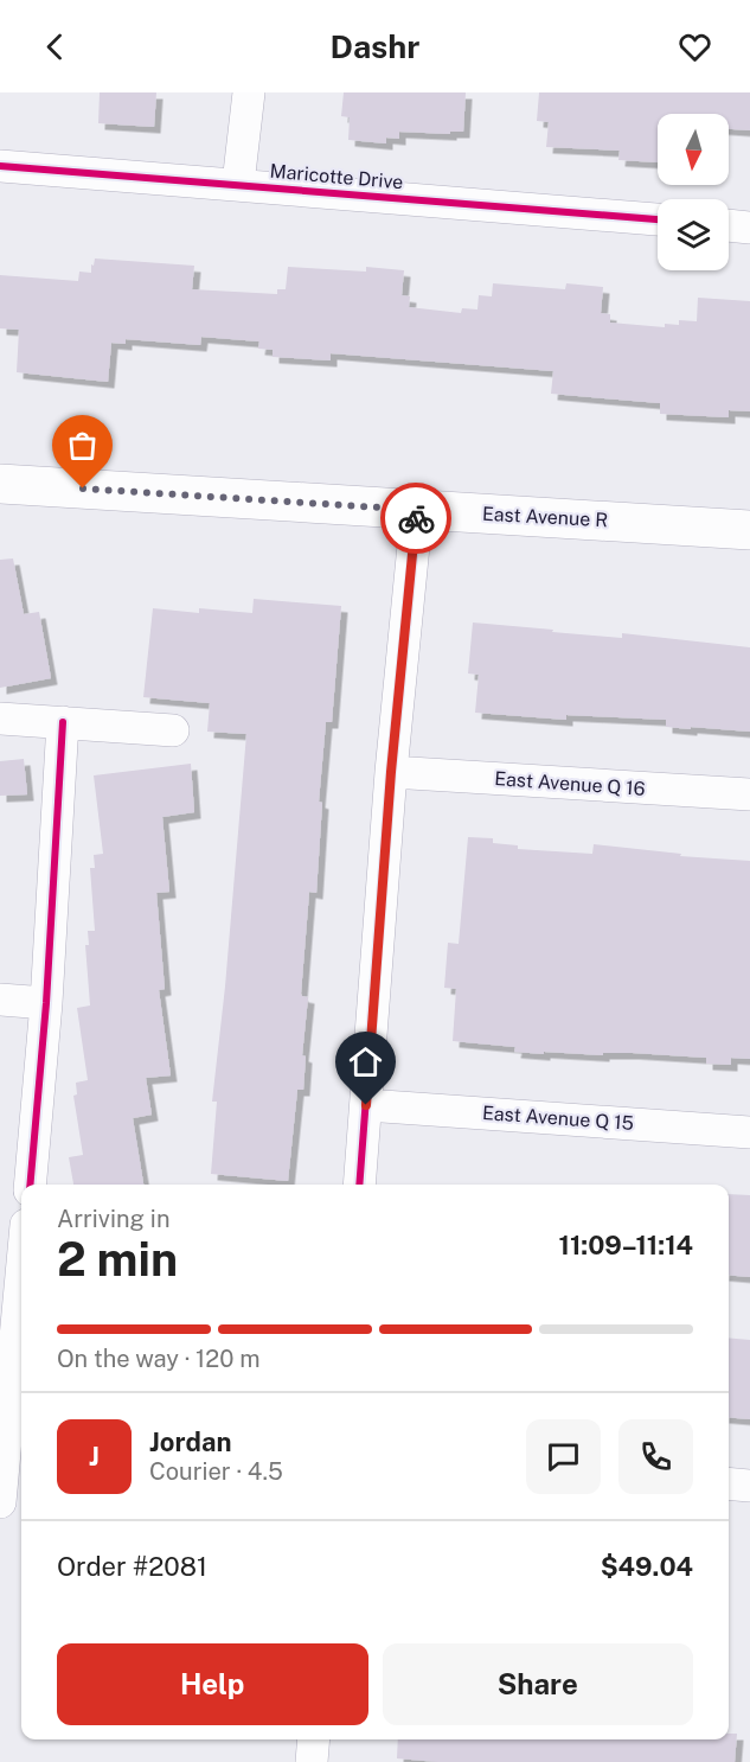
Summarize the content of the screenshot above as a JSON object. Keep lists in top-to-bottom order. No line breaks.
{"streets":{"main road":["East Avenue R"],"street":["Maricotte Drive","East Avenue Q 16","East Avenue Q 15"]},"north":"bottom","page":{"header":"Dashr","heading":["2 min","Arriving in","11:09–11:14"],"panel":["Jordan","Courier · 4.5","Order #2081","$49.04"],"bar":"On the way · 120 m","round":"J","buttons":["Help","Share"]}}
